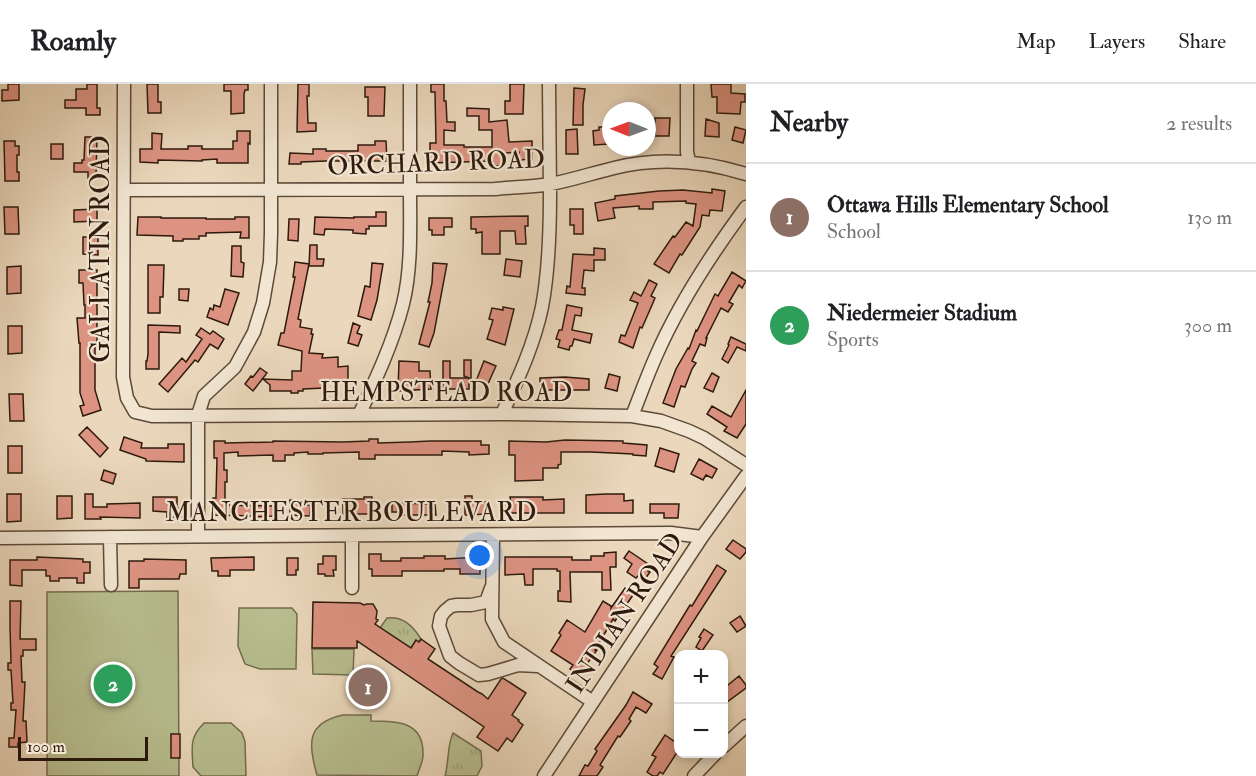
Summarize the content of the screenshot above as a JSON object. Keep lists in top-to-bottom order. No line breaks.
{"streets":{"street":["ORCHARD ROAD","GALLATIN ROAD","HEMPSTEAD ROAD","MANCHESTER BOULEVARD","INDIAN ROAD"]},"crossings":[["ORCHARD ROAD","GALLATIN ROAD"],["GALLATIN ROAD","HEMPSTEAD ROAD"],["MANCHESTER BOULEVARD","INDIAN ROAD"]],"scale_bar":"100 m","north":"left","page":{"header":"Roamly","nav":["Map","Layers","Share"],"heading":["Nearby","2 results"],"list":[{"mark":"1","name":"Ottawa Hills Elementary School","note":"School","value":"130 m"},{"mark":"2","name":"Niedermeier Stadium","note":"Sports","value":"300 m"}],"map_buttons":["+","−"],"pins":["2","1"],"scale":"100 m"}}
